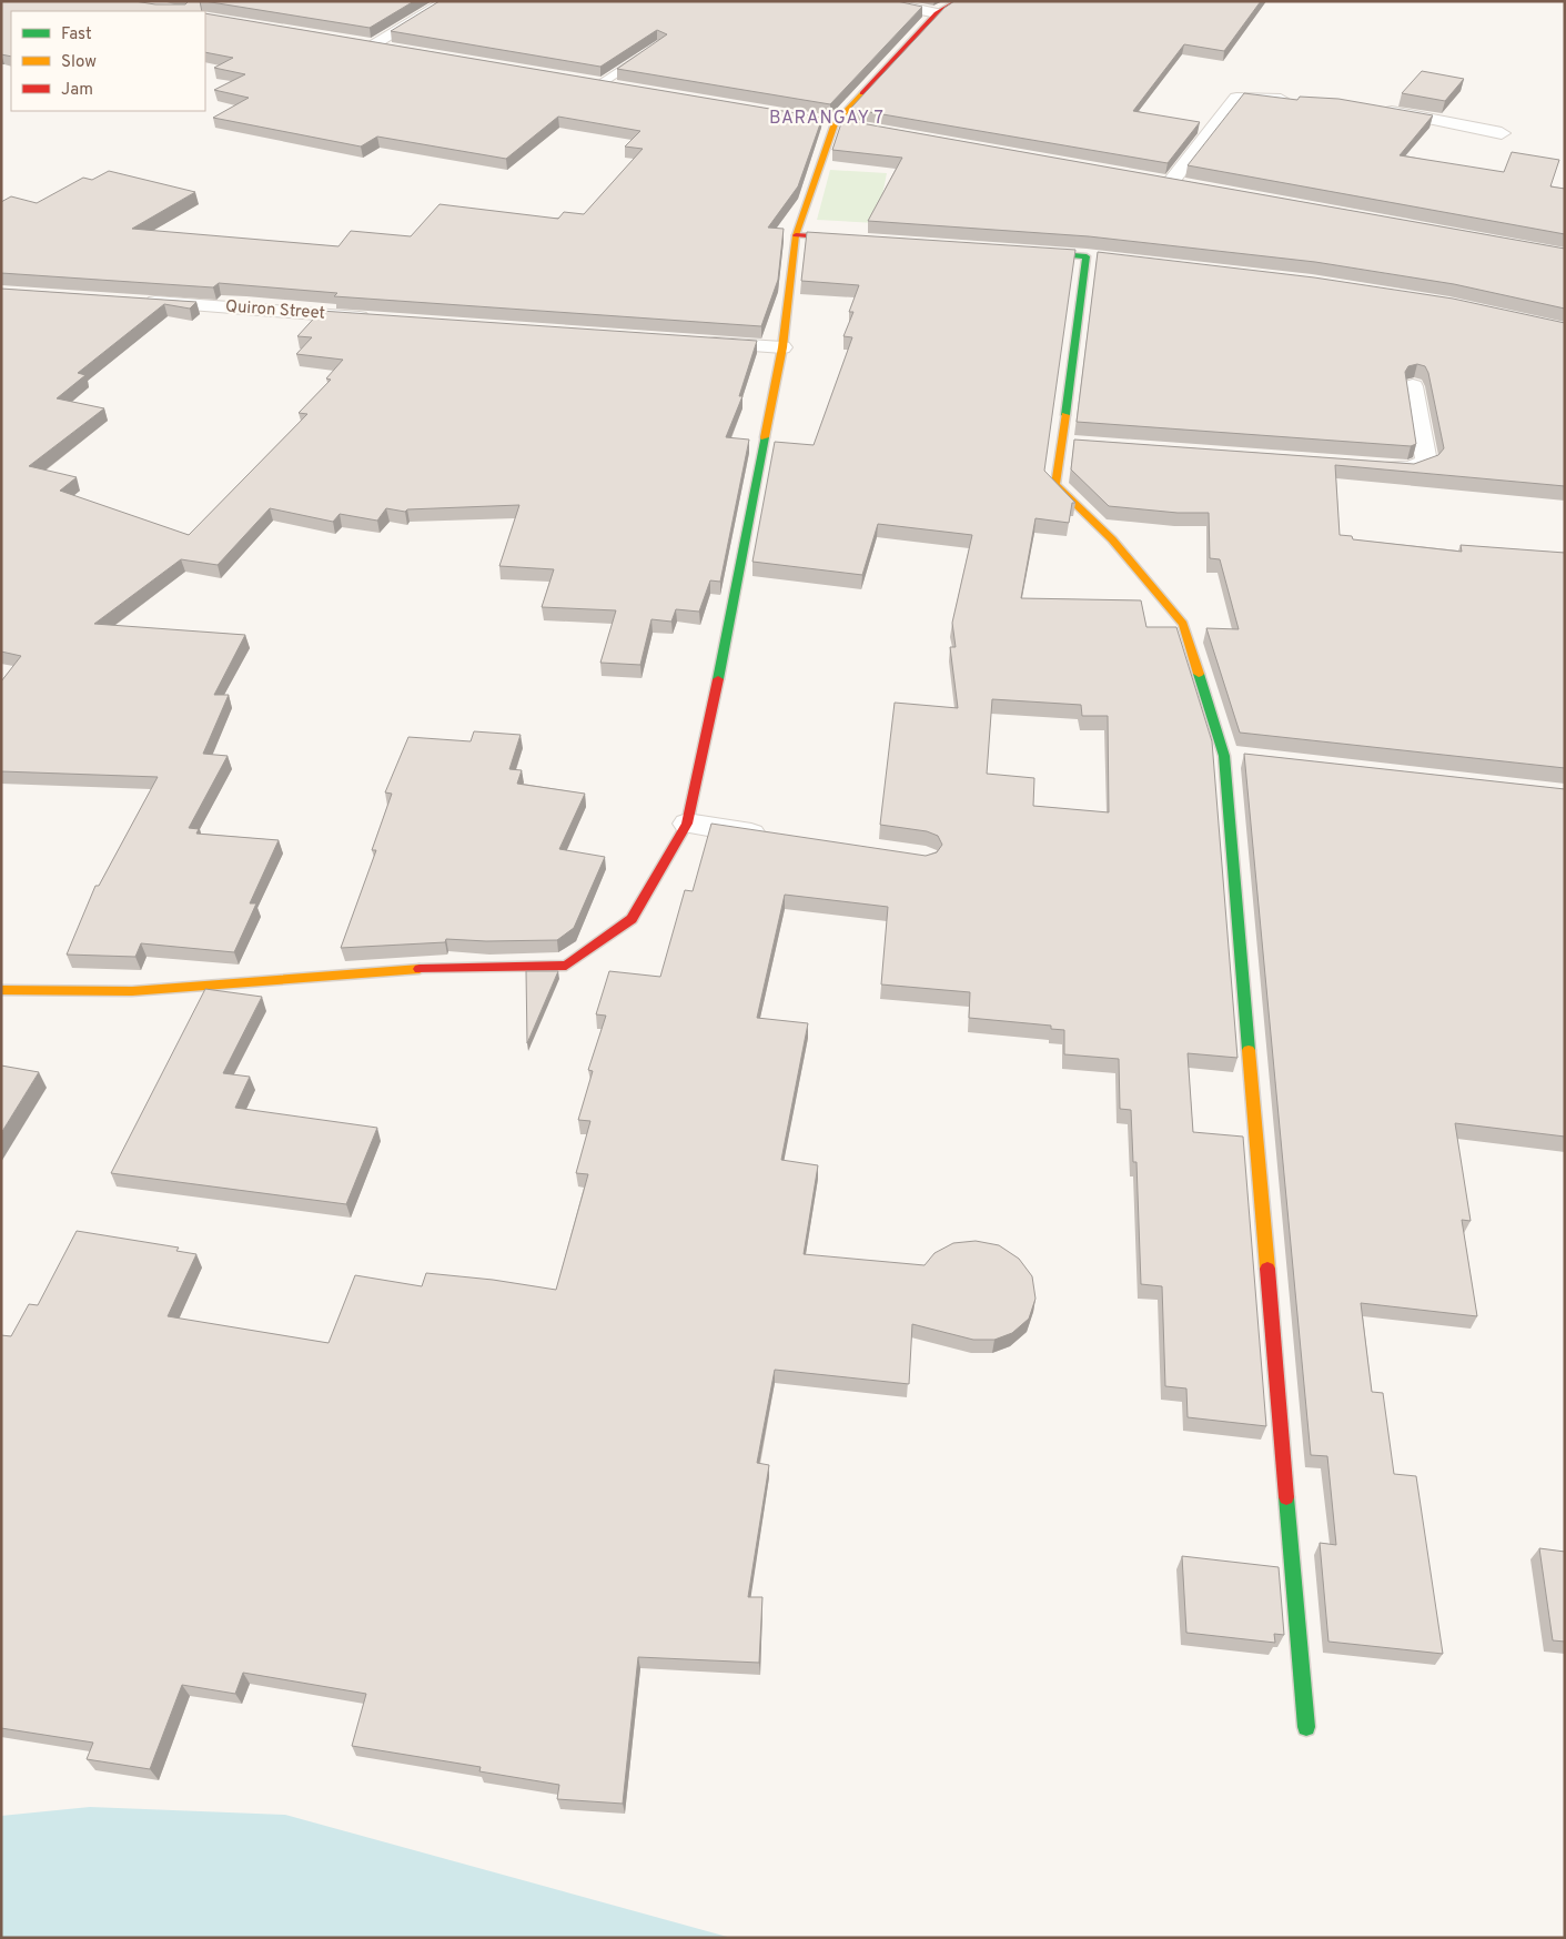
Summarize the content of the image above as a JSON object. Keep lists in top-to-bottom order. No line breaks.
{"streets":{"street":["Quiron Street"]},"districts":["BARANGAY 7"],"legend":["Fast","Slow","Jam"]}
